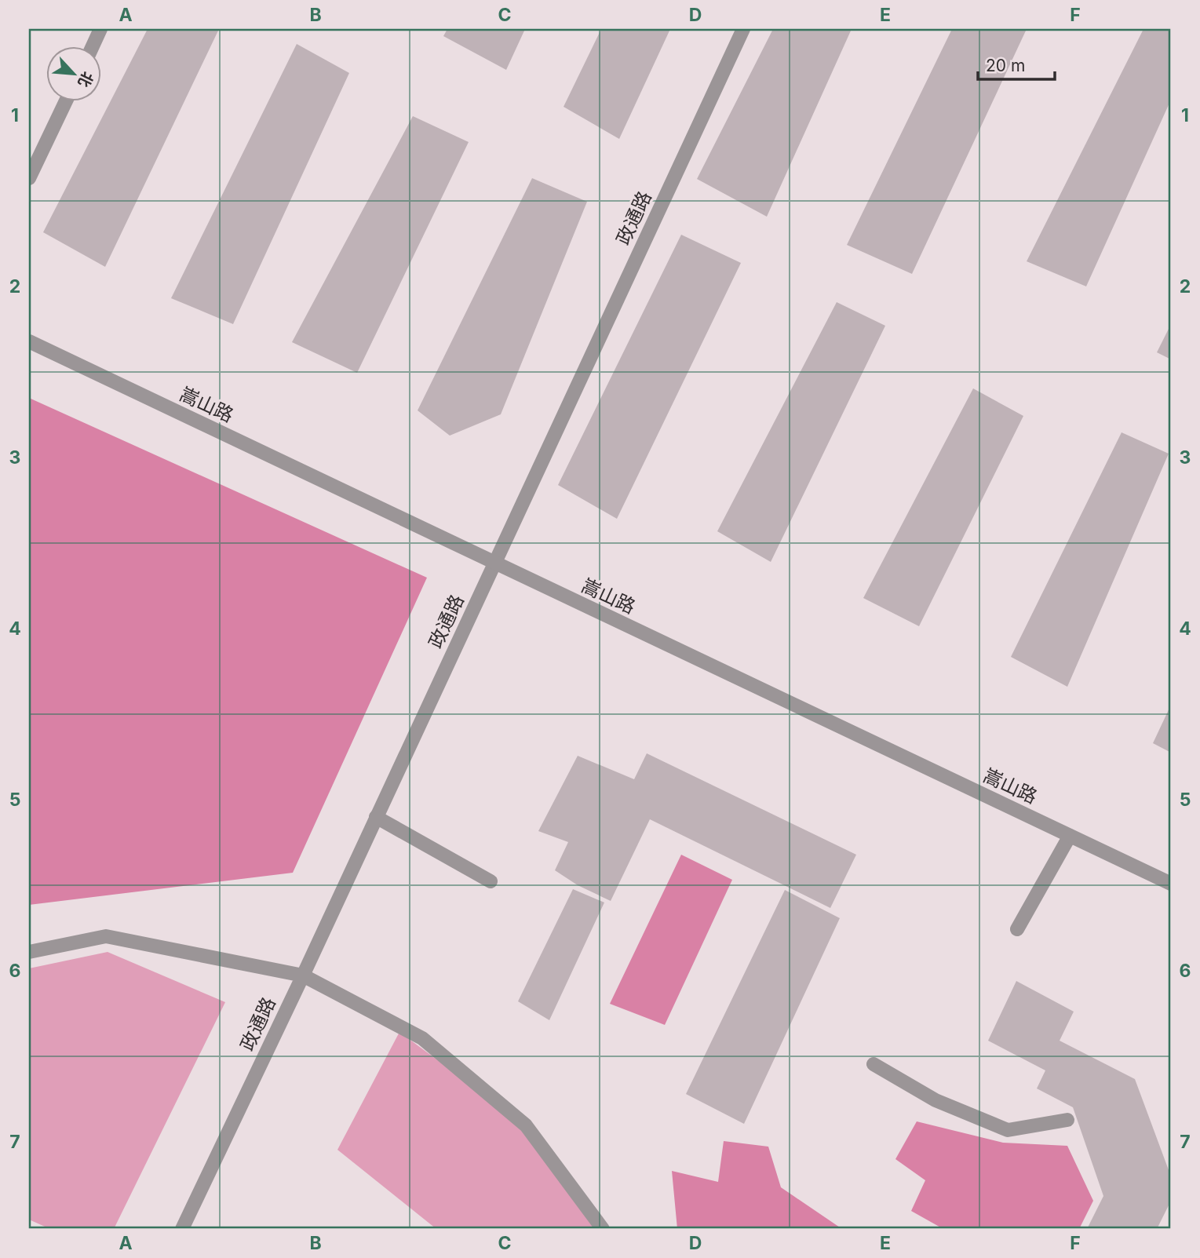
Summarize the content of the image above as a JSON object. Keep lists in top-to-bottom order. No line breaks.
{"streets":{"street":["政通路","嵩山路"]},"crossings":[["政通路","嵩山路"]],"scale_bar":"20 m","north":"bottom right","grid":{"columns":["A","B","C","D","E","F"],"rows":["1","2","3","4","5","6","7"]}}
